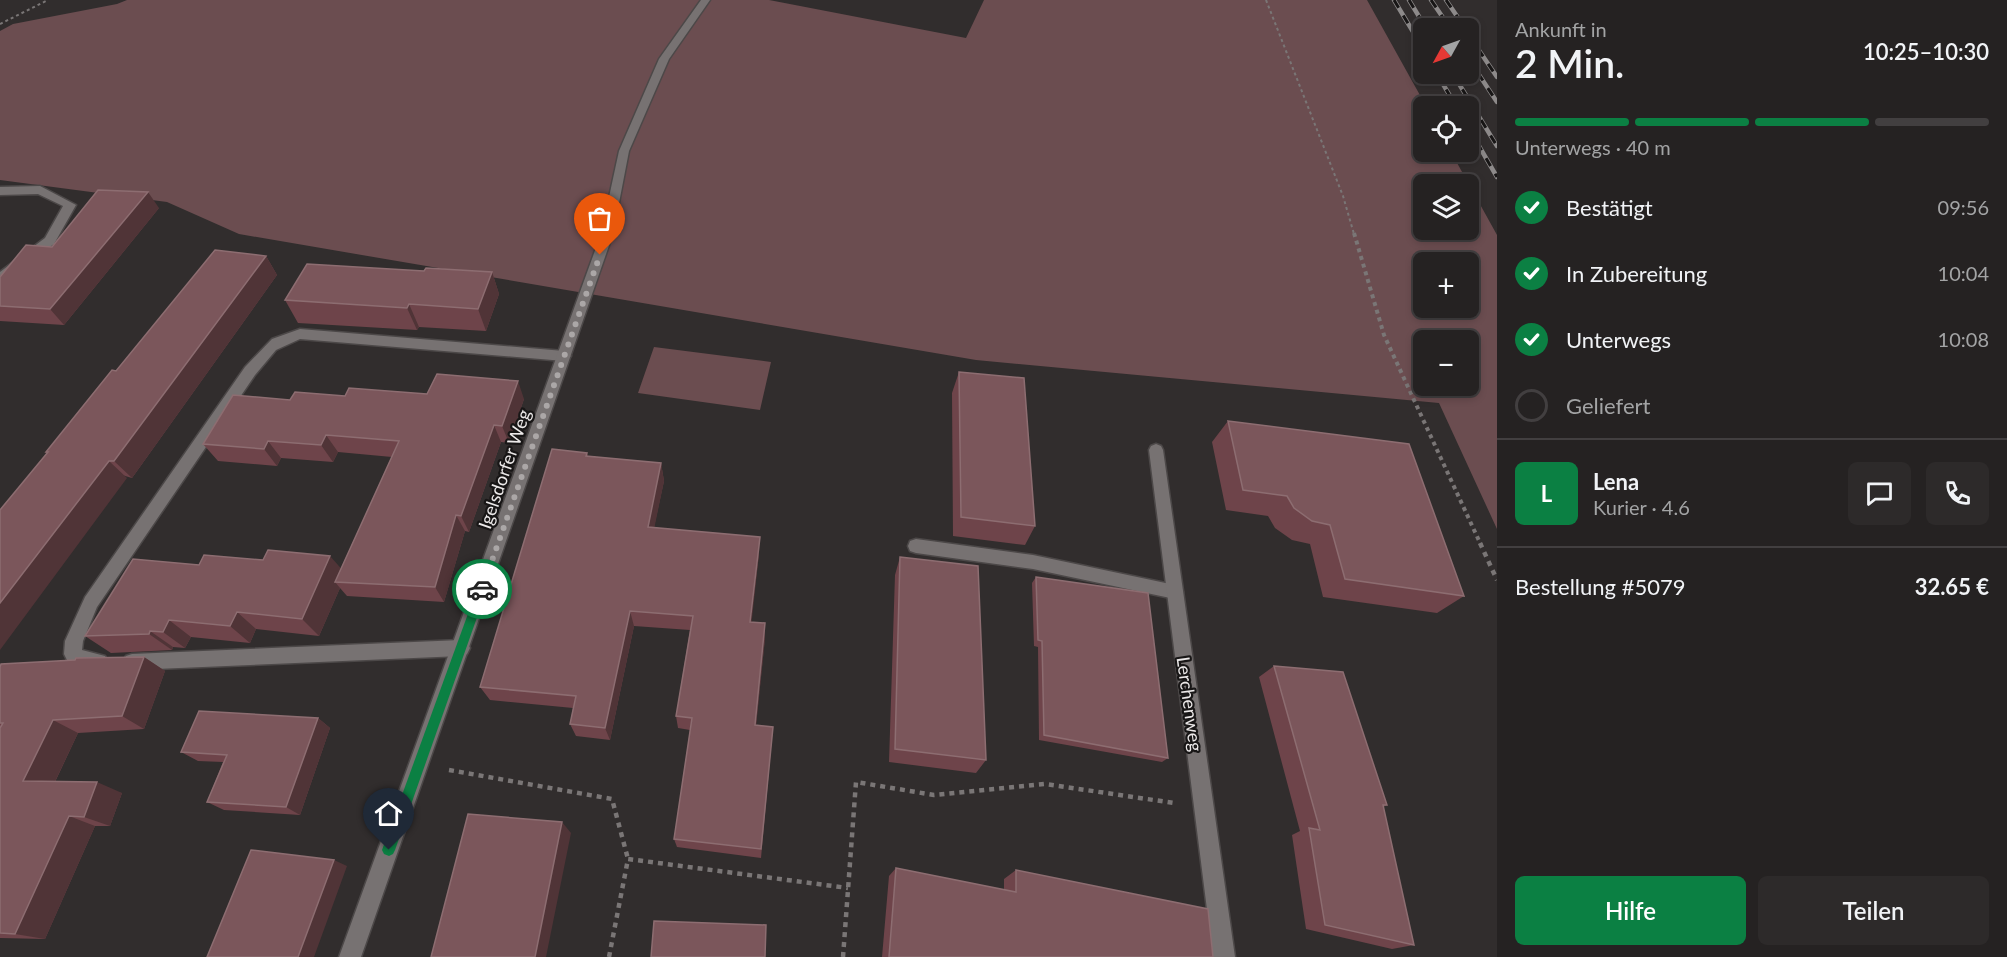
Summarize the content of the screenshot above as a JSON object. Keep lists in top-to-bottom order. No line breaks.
{"streets":{"street":["Igelsdorfer Weg","Lerchenweg"]},"north":"bottom left","page":{"heading":["2 Min.","Ankunft in","10:25–10:30"],"panel":["Lena","Kurier · 4.6","Bestellung #5079","32.65 €"],"map_buttons":["+","−"],"bar":"Unterwegs · 40 m","list":[["Bestätigt","09:56"],["In Zubereitung","10:04"],["Unterwegs","10:08"],"Geliefert"],"round":"L","buttons":["Hilfe","Teilen"]}}
